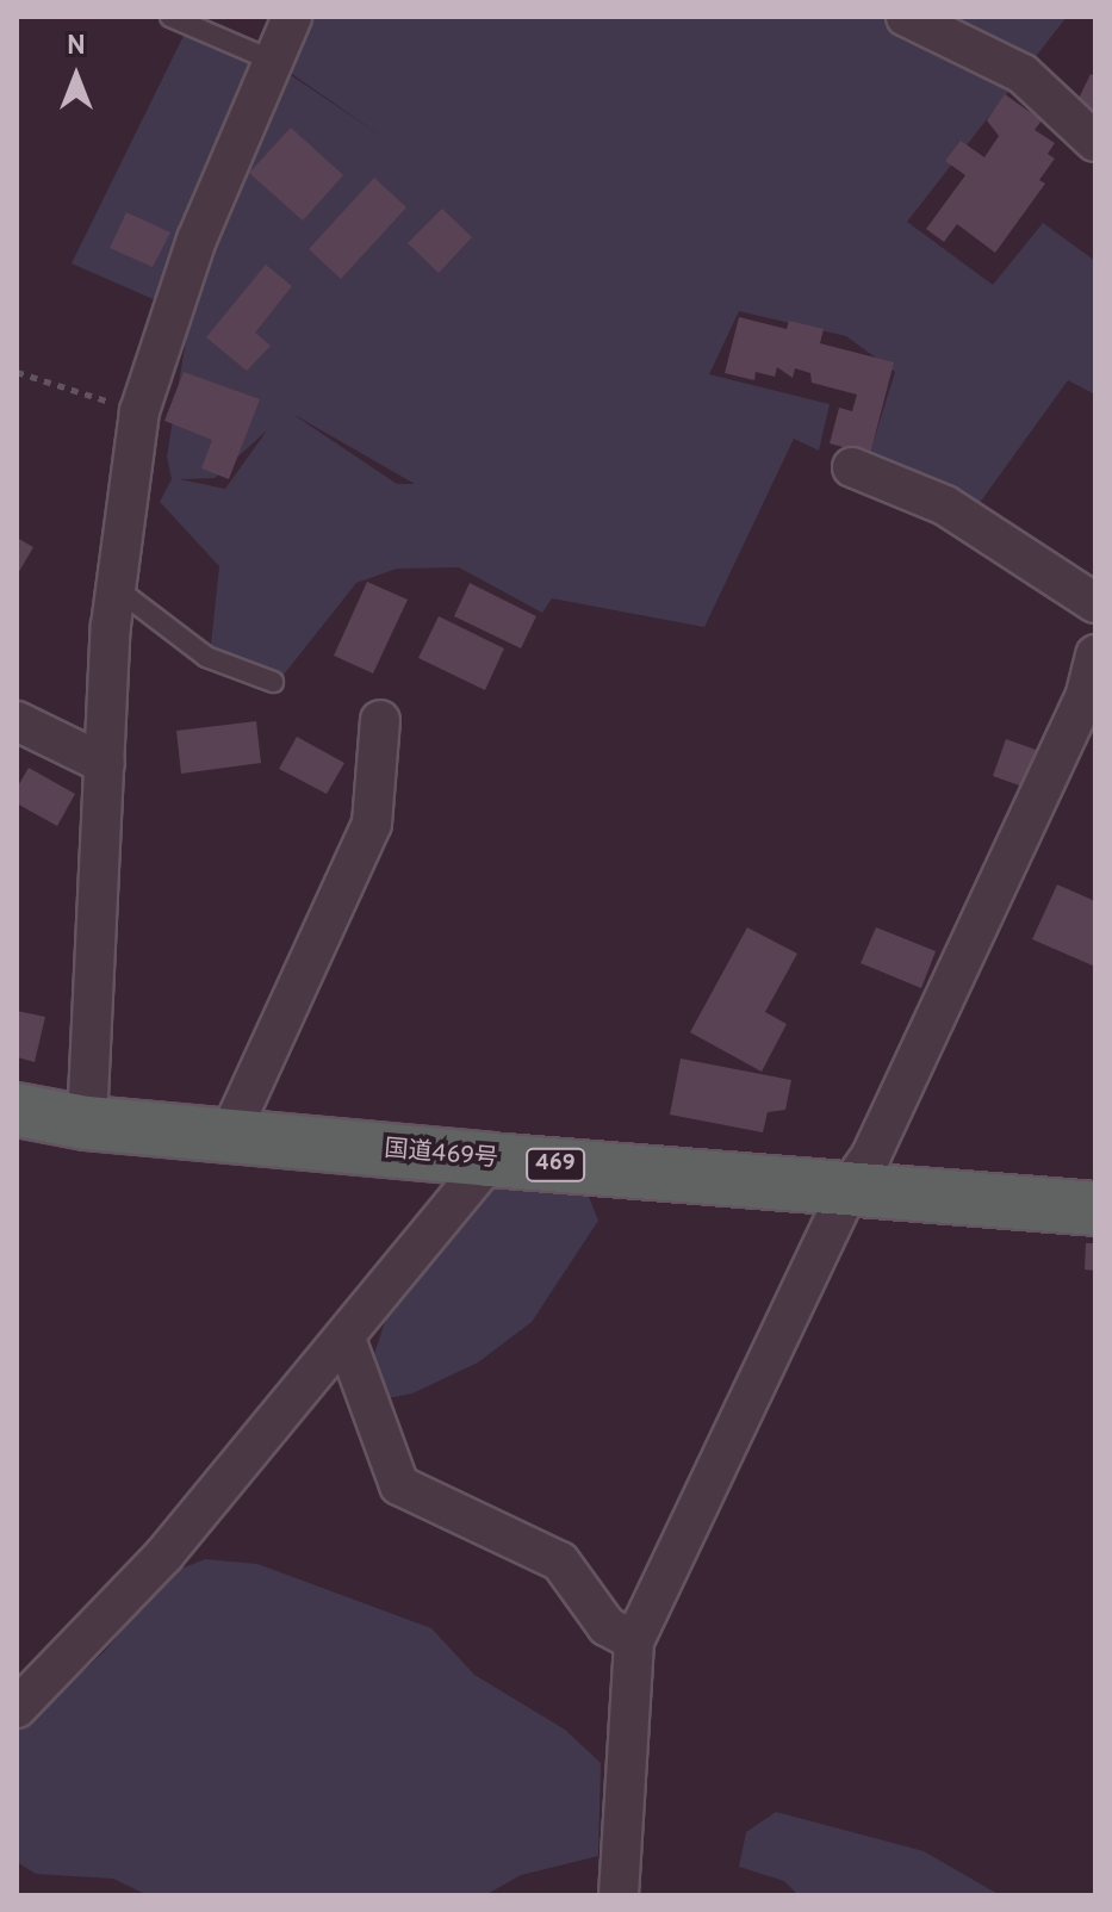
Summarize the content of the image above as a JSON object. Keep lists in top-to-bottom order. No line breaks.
{"streets":{"highway":["国道469号","469"]},"north":"top"}
